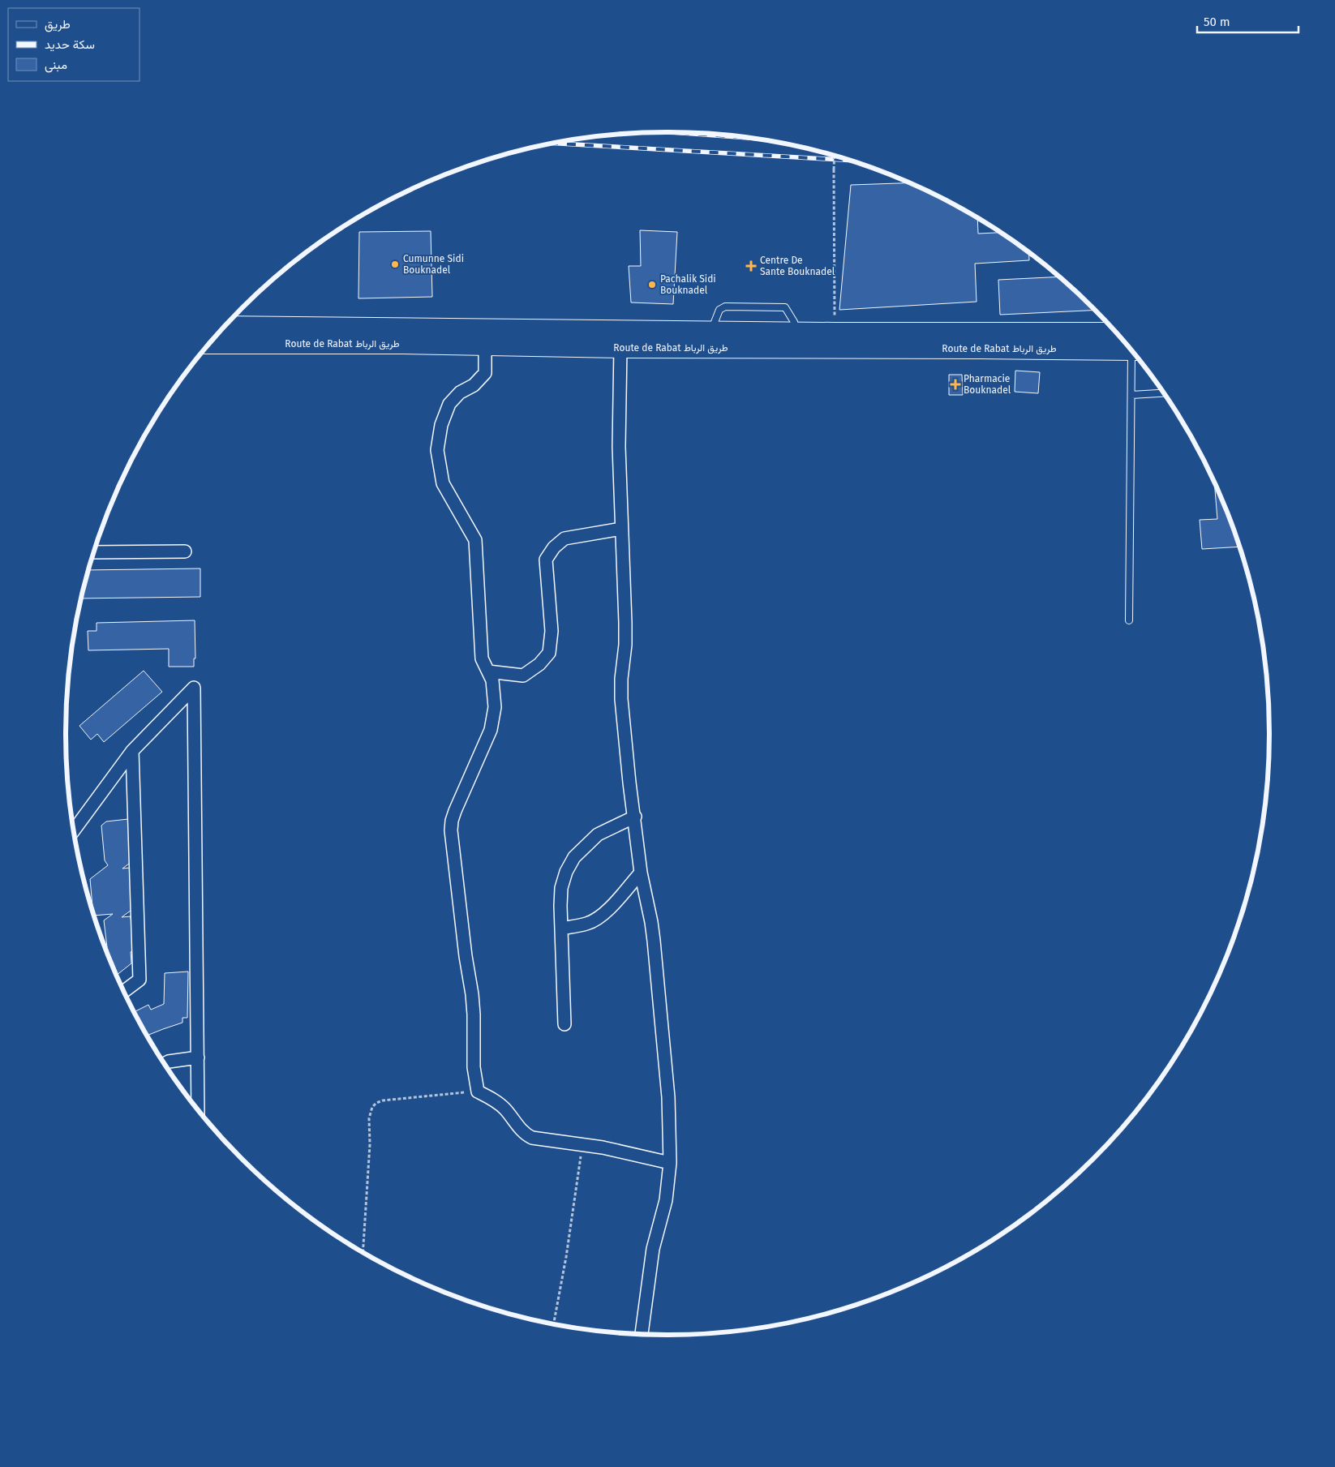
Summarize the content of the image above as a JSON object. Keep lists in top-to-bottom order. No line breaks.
{"streets":{"main road":["Route de Rabat طريق الرباط"]},"places":{"other":["Cumunne Sidi Bouknadel","Pachalik Sidi Bouknadel"],"health":["Centre De Sante Bouknadel","Pharmacie Bouknadel"]},"legend":["طريق","سكة حديد","مبنى"],"scale_bar":"50 m"}
